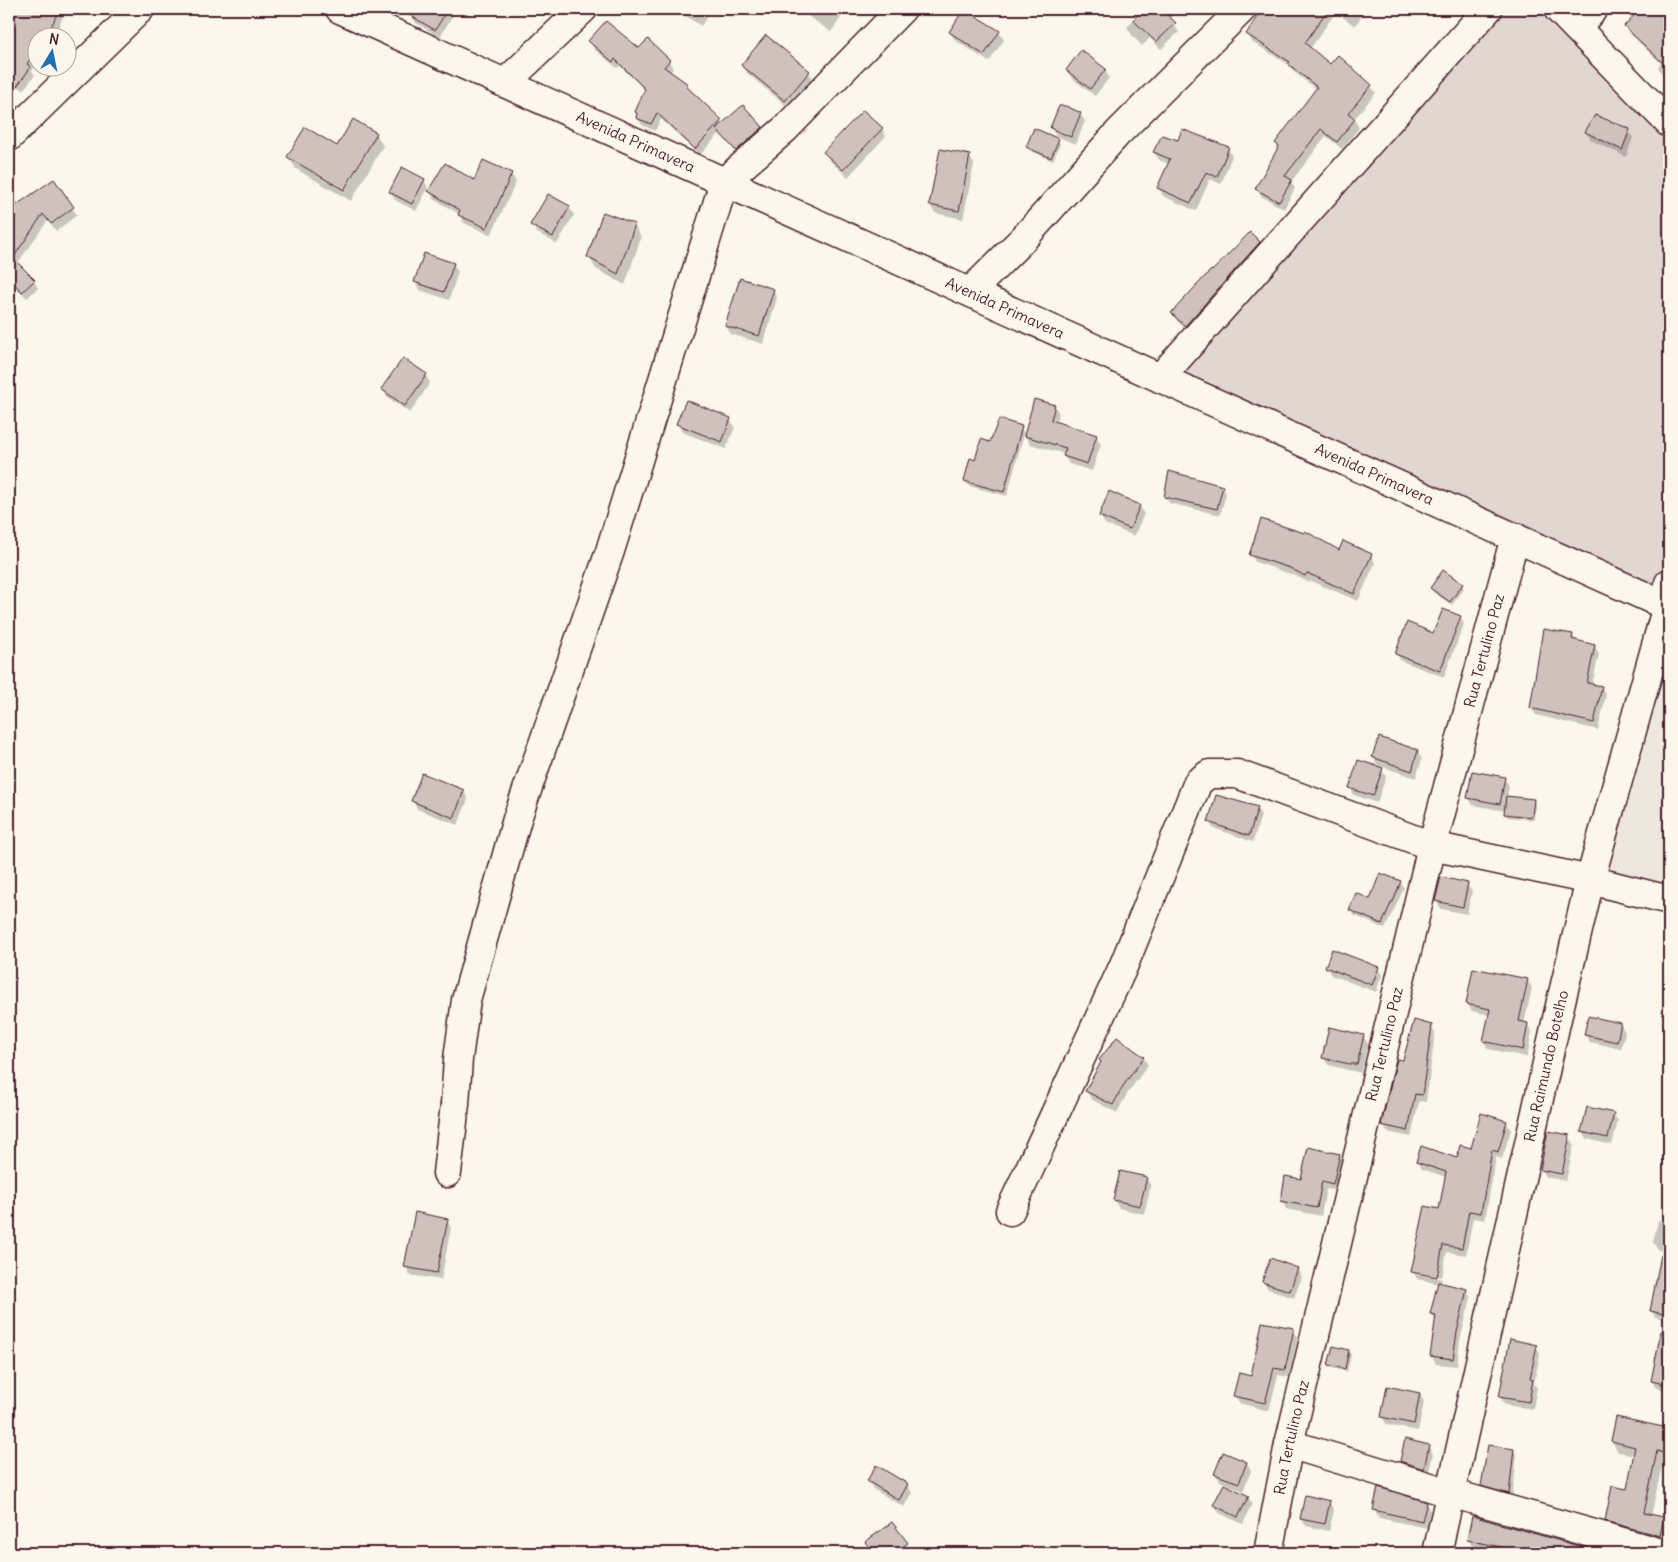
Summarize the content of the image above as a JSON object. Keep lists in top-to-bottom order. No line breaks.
{"streets":{"street":["Avenida Primavera","Rua Tertulino Paz","Rua Raimundo Botelho"]},"crossings":[["Avenida Primavera","Rua Tertulino Paz"],["Avenida Primavera","Rua Raimundo Botelho"]],"north":"top"}
